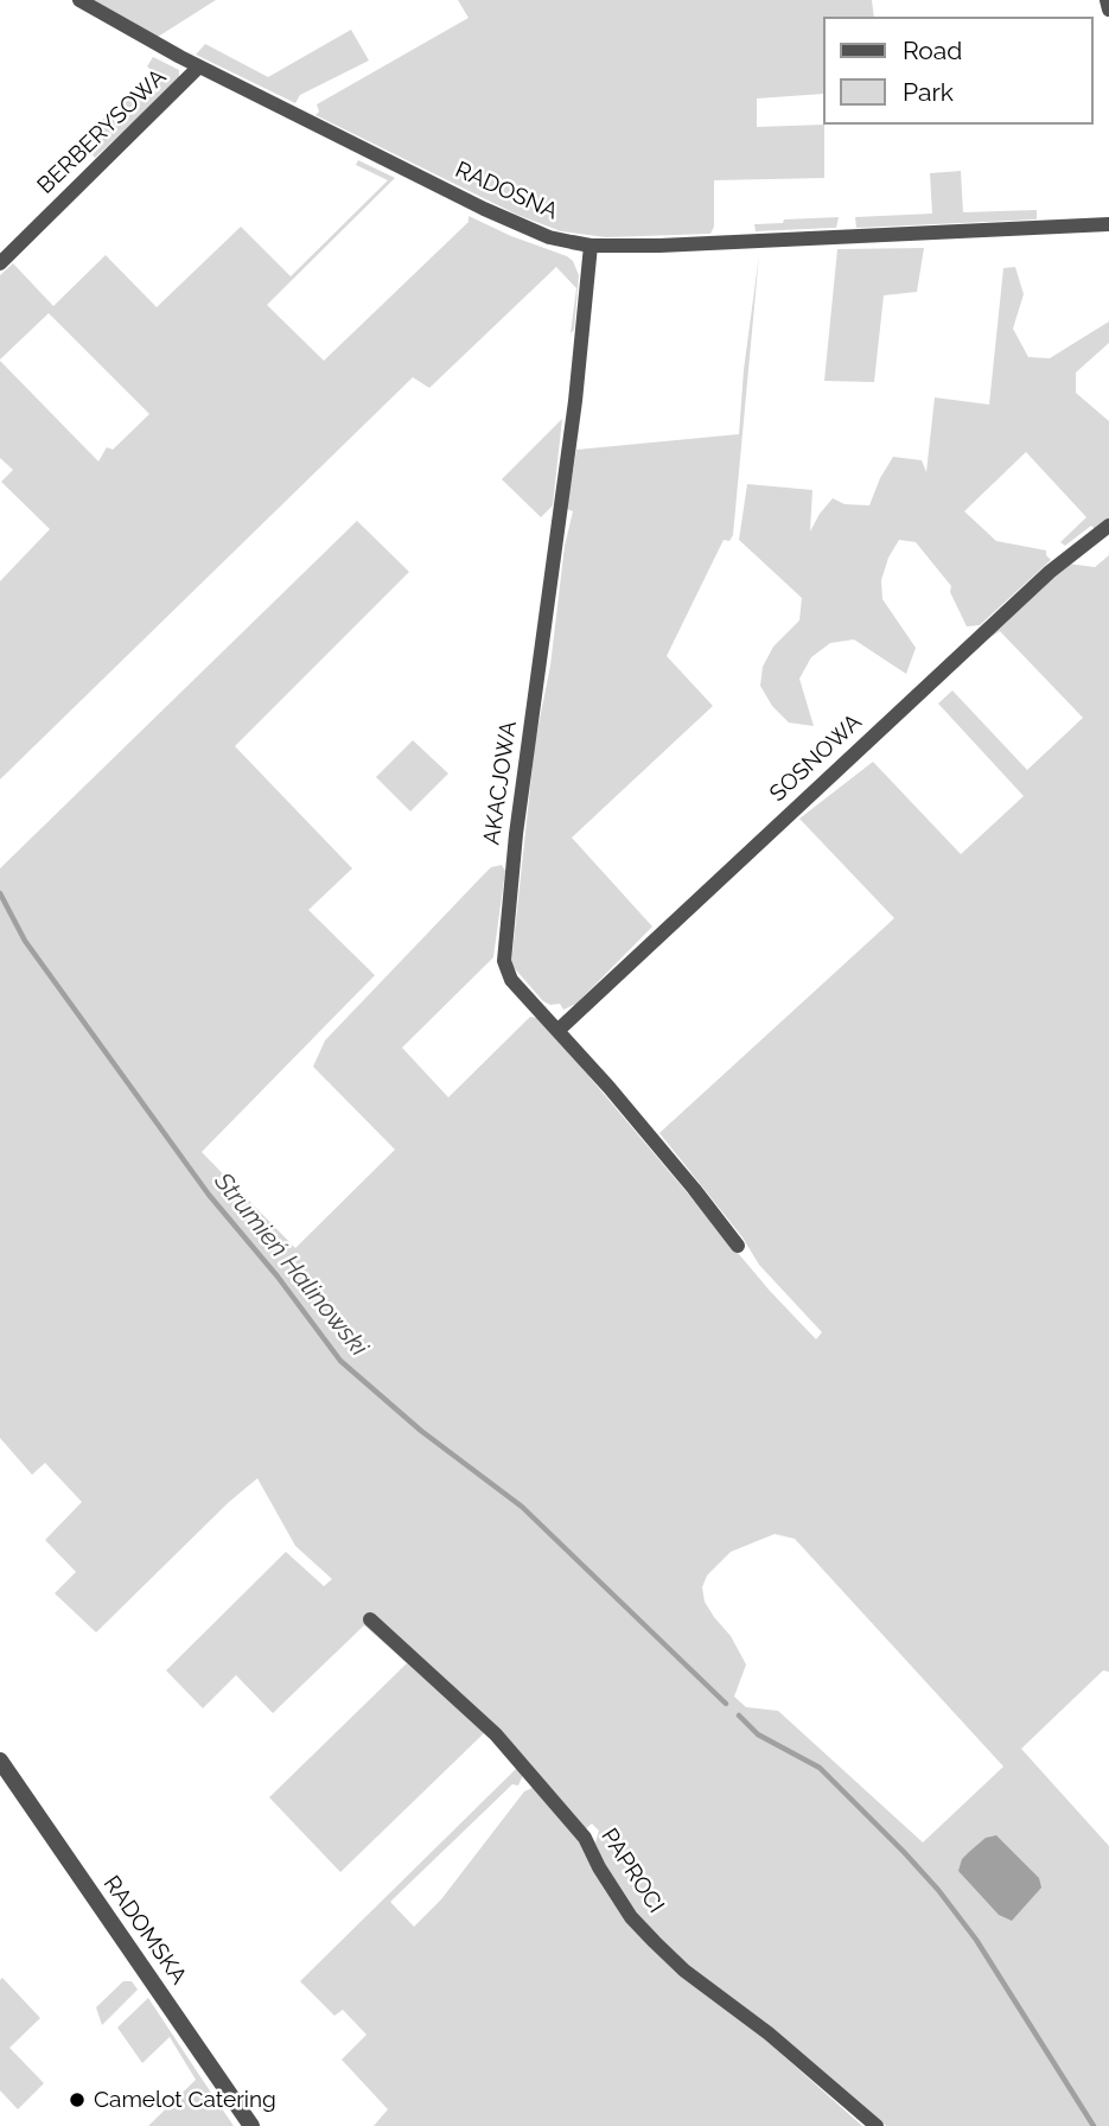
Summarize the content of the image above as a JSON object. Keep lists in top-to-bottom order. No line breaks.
{"streets":{"street":["BERBERYSOWA","RADOSNA","SOSNOWA","AKACJOWA","PAPROCI","RADOMSKA"]},"crossings":[["BERBERYSOWA","RADOSNA"],["RADOSNA","AKACJOWA"],["SOSNOWA","AKACJOWA"]],"water":["Strumień Halinowski"],"places":["Camelot Catering"],"legend":["Road","Park"]}
